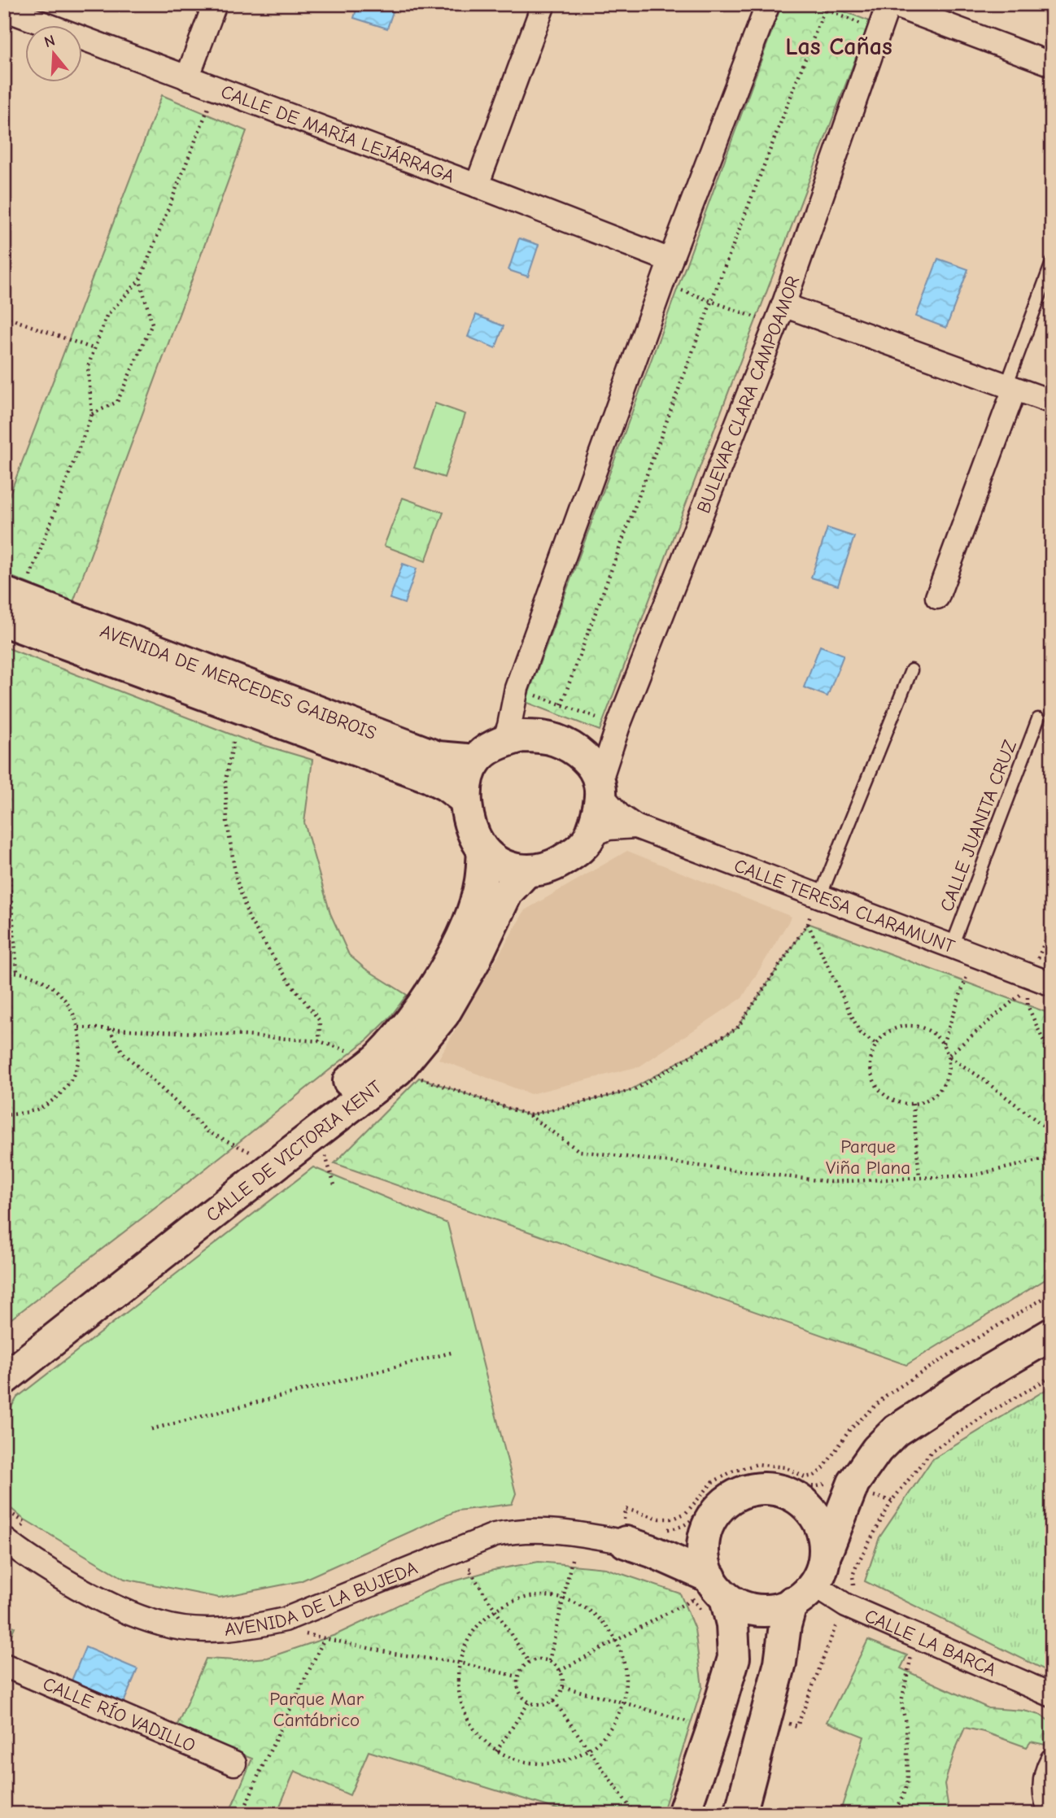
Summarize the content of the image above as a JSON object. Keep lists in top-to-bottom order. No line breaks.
{"streets":{"street":["CALLE DE MARÍA LEJÁRRAGA","BULEVAR CLARA CAMPOAMOR","AVENIDA DE MERCEDES GAIBROIS","CALLE TERESA CLARAMUNT","CALLE DE VICTORIA KENT","AVENIDA DE LA BUJEDA","CALLE LA BARCA","CALLE RÍO VADILLO"],"lane":["CALLE JUANITA CRUZ"]},"crossings":[["BULEVAR CLARA CAMPOAMOR","AVENIDA DE MERCEDES GAIBROIS"],["BULEVAR CLARA CAMPOAMOR","CALLE TERESA CLARAMUNT"],["BULEVAR CLARA CAMPOAMOR","CALLE DE VICTORIA KENT"],["AVENIDA DE MERCEDES GAIBROIS","CALLE TERESA CLARAMUNT"],["AVENIDA DE MERCEDES GAIBROIS","CALLE DE VICTORIA KENT"],["CALLE JUANITA CRUZ","CALLE TERESA CLARAMUNT"],["CALLE TERESA CLARAMUNT","CALLE DE VICTORIA KENT"],["AVENIDA DE LA BUJEDA","CALLE LA BARCA"]],"districts":["Las Cañas"],"parks":["Parque Viña Plana","Parque Mar Cantábrico"],"north":"top"}
